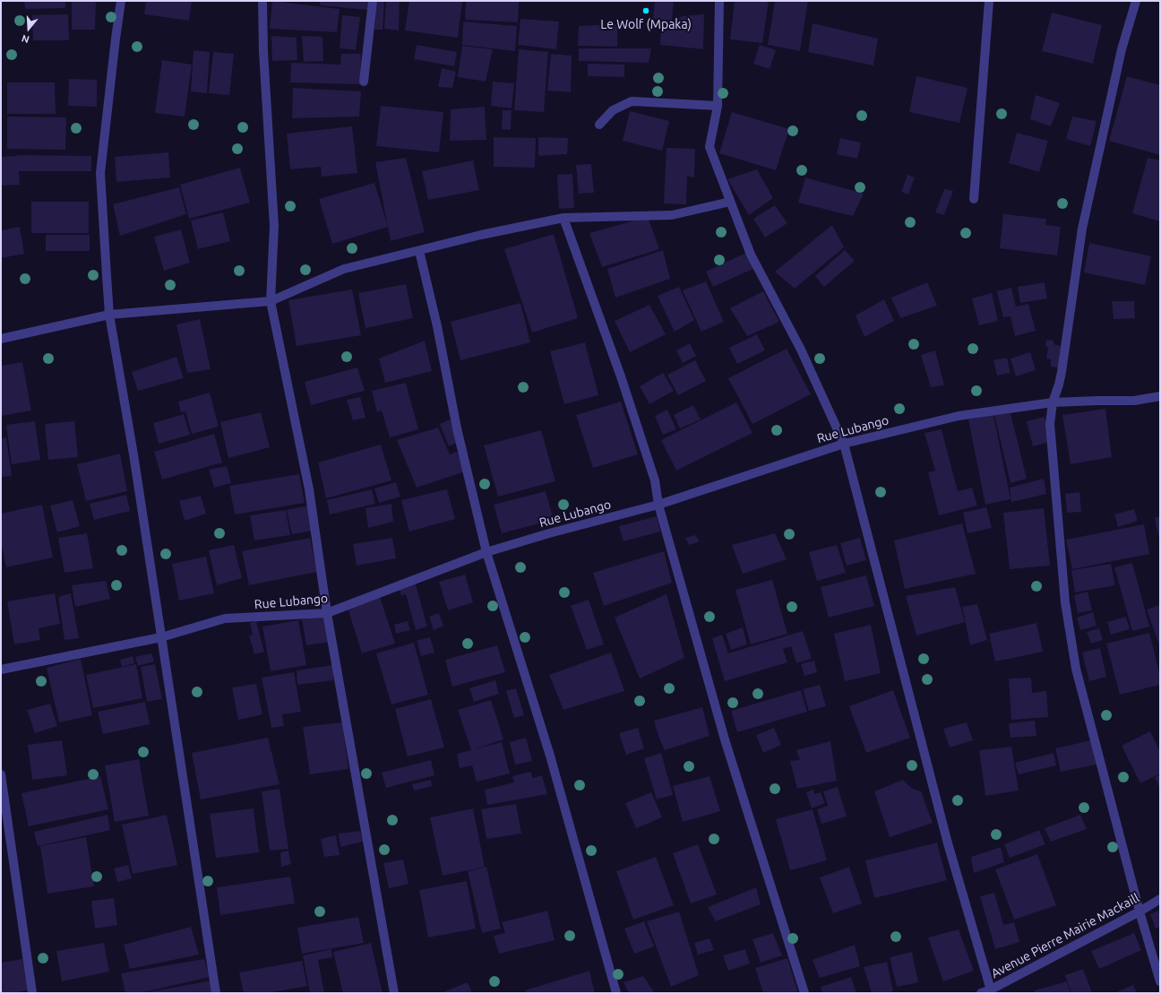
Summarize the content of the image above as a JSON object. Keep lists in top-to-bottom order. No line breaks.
{"streets":{"street":["Rue Lubango","Avenue Pierre Mairie Mackaill"]},"places":["Le Wolf (Mpaka)"],"north":"bottom"}
